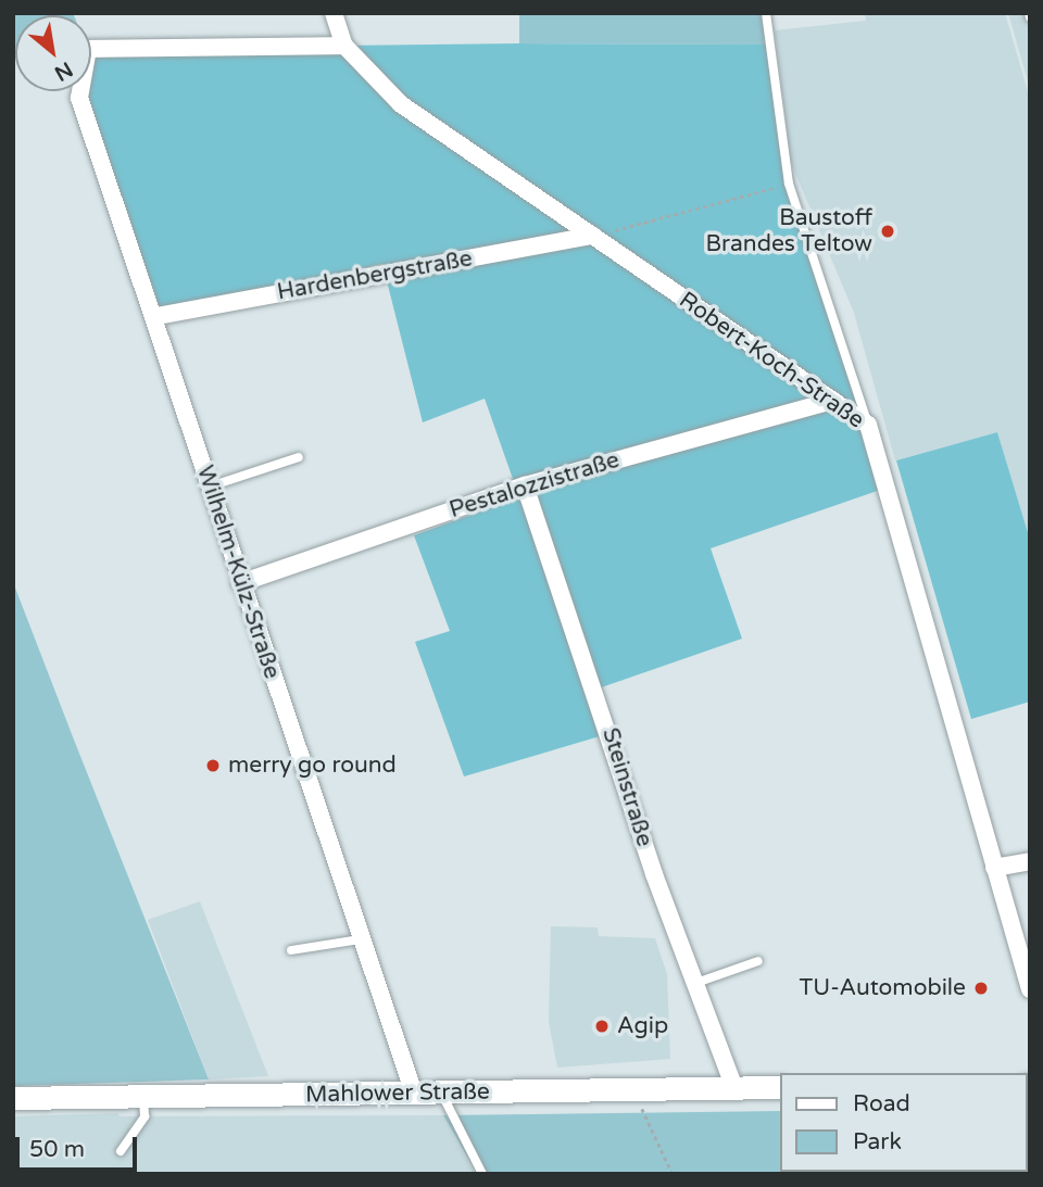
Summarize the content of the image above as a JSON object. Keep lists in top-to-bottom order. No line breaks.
{"streets":{"main road":["Mahlower Straße"],"street":["Hardenbergstraße","Robert-Koch-Straße","Pestalozzistraße","Wilhelm-Külz-Straße","Steinstraße"]},"crossings":[["Hardenbergstraße","Robert-Koch-Straße"],["Hardenbergstraße","Wilhelm-Külz-Straße"],["Robert-Koch-Straße","Pestalozzistraße"],["Robert-Koch-Straße","Wilhelm-Külz-Straße"],["Pestalozzistraße","Wilhelm-Külz-Straße"],["Pestalozzistraße","Steinstraße"],["Wilhelm-Külz-Straße","Mahlower Straße"],["Steinstraße","Mahlower Straße"]],"places":["Baustoff Brandes Teltow","merry go round","TU-Automobile","Agip"],"legend":["Road","Park"],"scale_bar":"50 m","north":"bottom right"}
